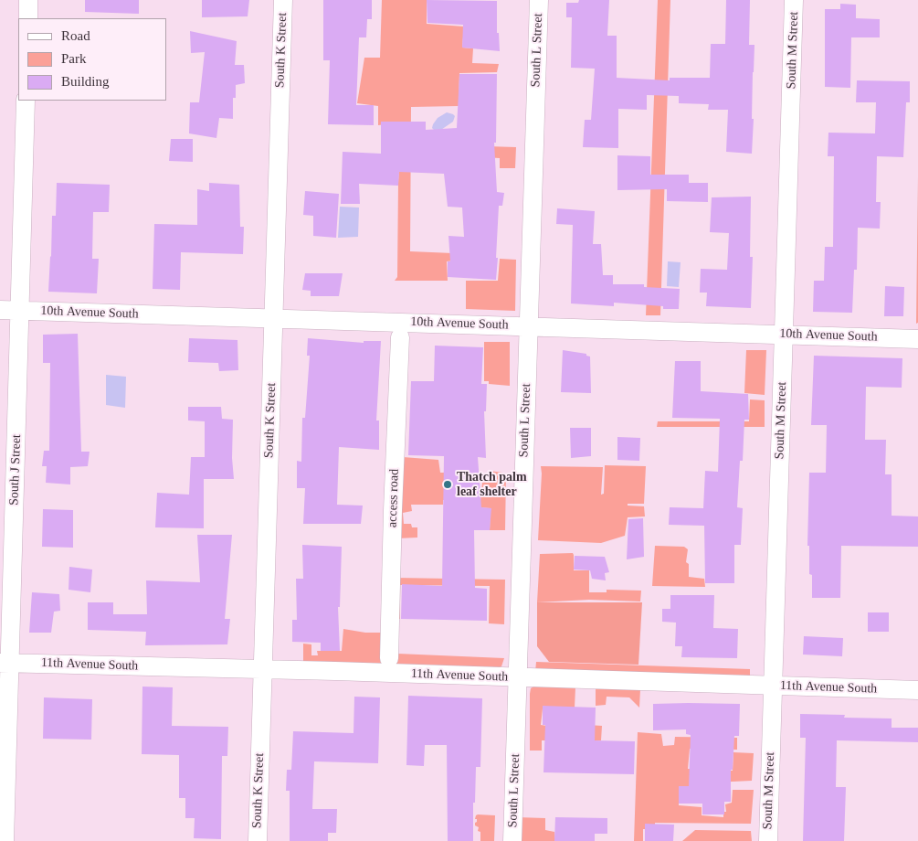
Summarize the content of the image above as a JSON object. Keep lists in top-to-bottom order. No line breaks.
{"streets":{"street":["South K Street","South L Street","South M Street","10th Avenue South","South J Street","access road","11th Avenue South"]},"crossings":[["South K Street","10th Avenue South"],["South K Street","11th Avenue South"],["South L Street","10th Avenue South"],["South L Street","11th Avenue South"],["South M Street","10th Avenue South"],["South M Street","11th Avenue South"],["10th Avenue South","South J Street"],["South J Street","11th Avenue South"]],"places":["Thatch palm leaf shelter"],"legend":["Road","Park","Building"]}
